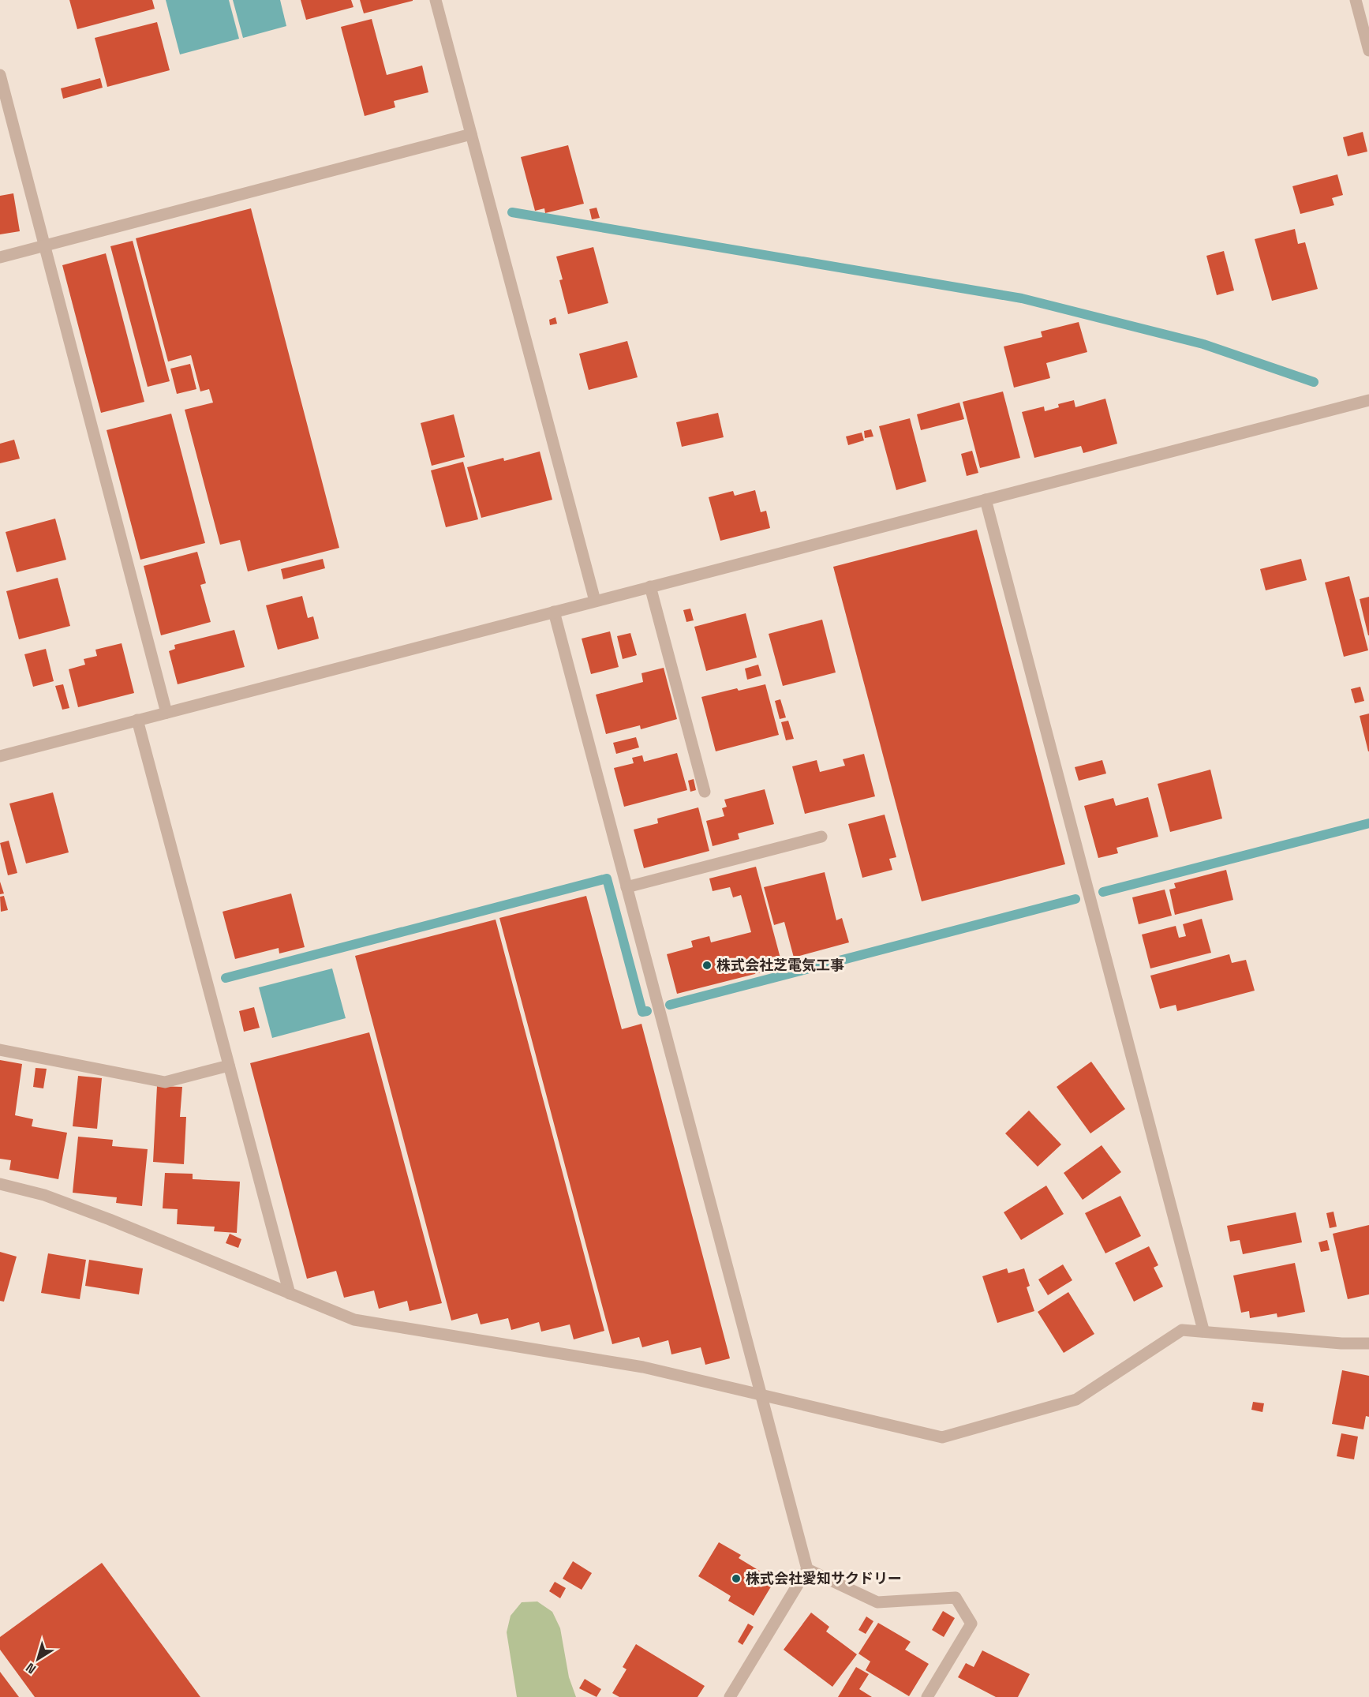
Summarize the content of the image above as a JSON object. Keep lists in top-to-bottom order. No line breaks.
{"places":["株式会社芝電気工事","株式会社愛知サクドリー"],"north":"bottom left"}
